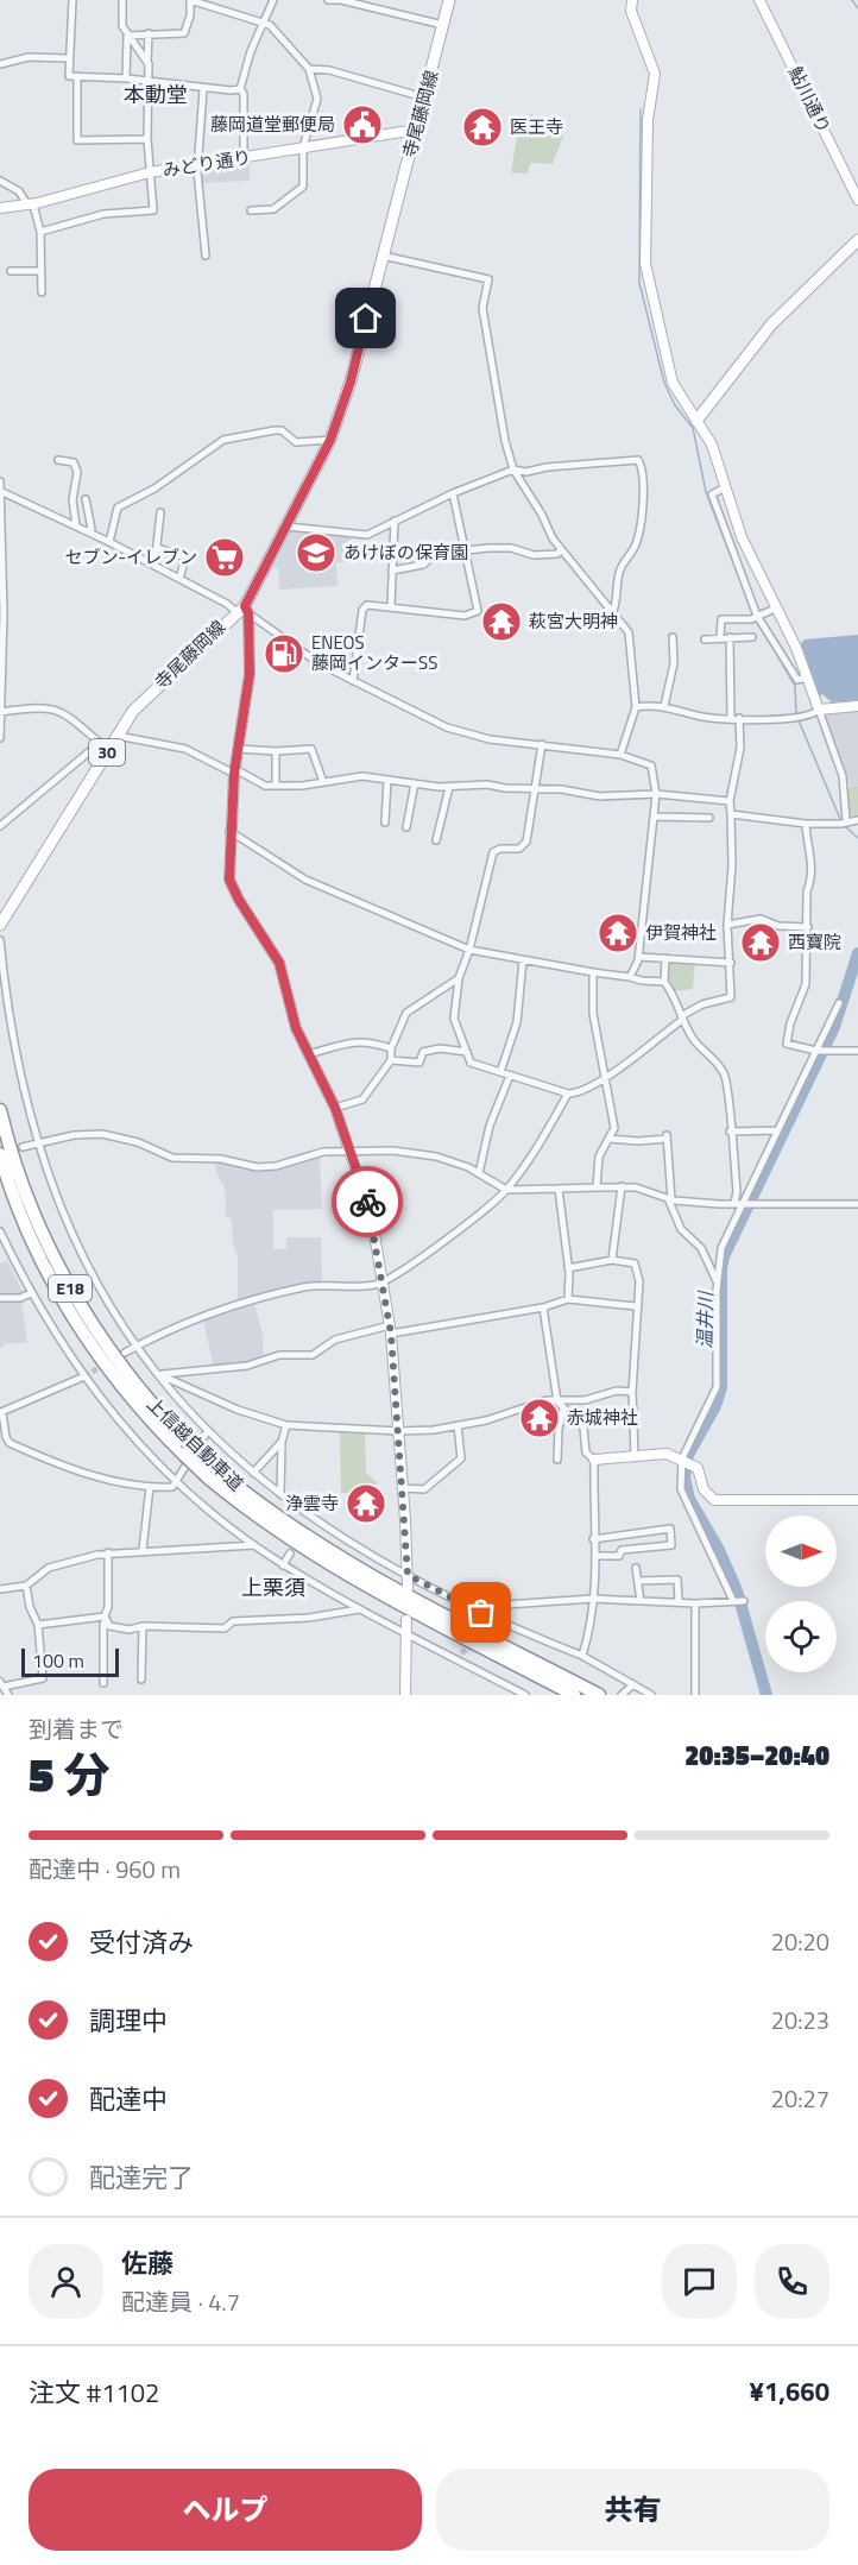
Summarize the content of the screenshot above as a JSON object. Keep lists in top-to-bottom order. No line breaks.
{"streets":{"highway":["E18","上信越自動車道"],"main road":["寺尾藤岡線","30"],"street":["鮎川通り","みどり通り"]},"crossings":[["寺尾藤岡線","みどり通り"]],"districts":["本動堂","上栗須"],"water":["温井川"],"places":{"public building":["藤岡道堂郵便局"],"temple":["医王寺","萩宮大明神","伊賀神社","西寶院","赤城神社","浄雲寺"],"school or university":["あけぼの保育園"],"supermarket":["セブン-イレブン"],"fuel station":["ENEOS 藤岡インターSS"]},"scale_bar":"100 m","north":"right","page":{"scale":"100 m","heading":["5 分","到着まで","20:35–20:40"],"panel":["佐藤","配達員 · 4.7","注文 #1102","¥1,660"],"bar":"配達中 · 960 m","list":[["受付済み","20:20"],["調理中","20:23"],["配達中","20:27"],"配達完了"],"buttons":["ヘルプ","共有"]}}
